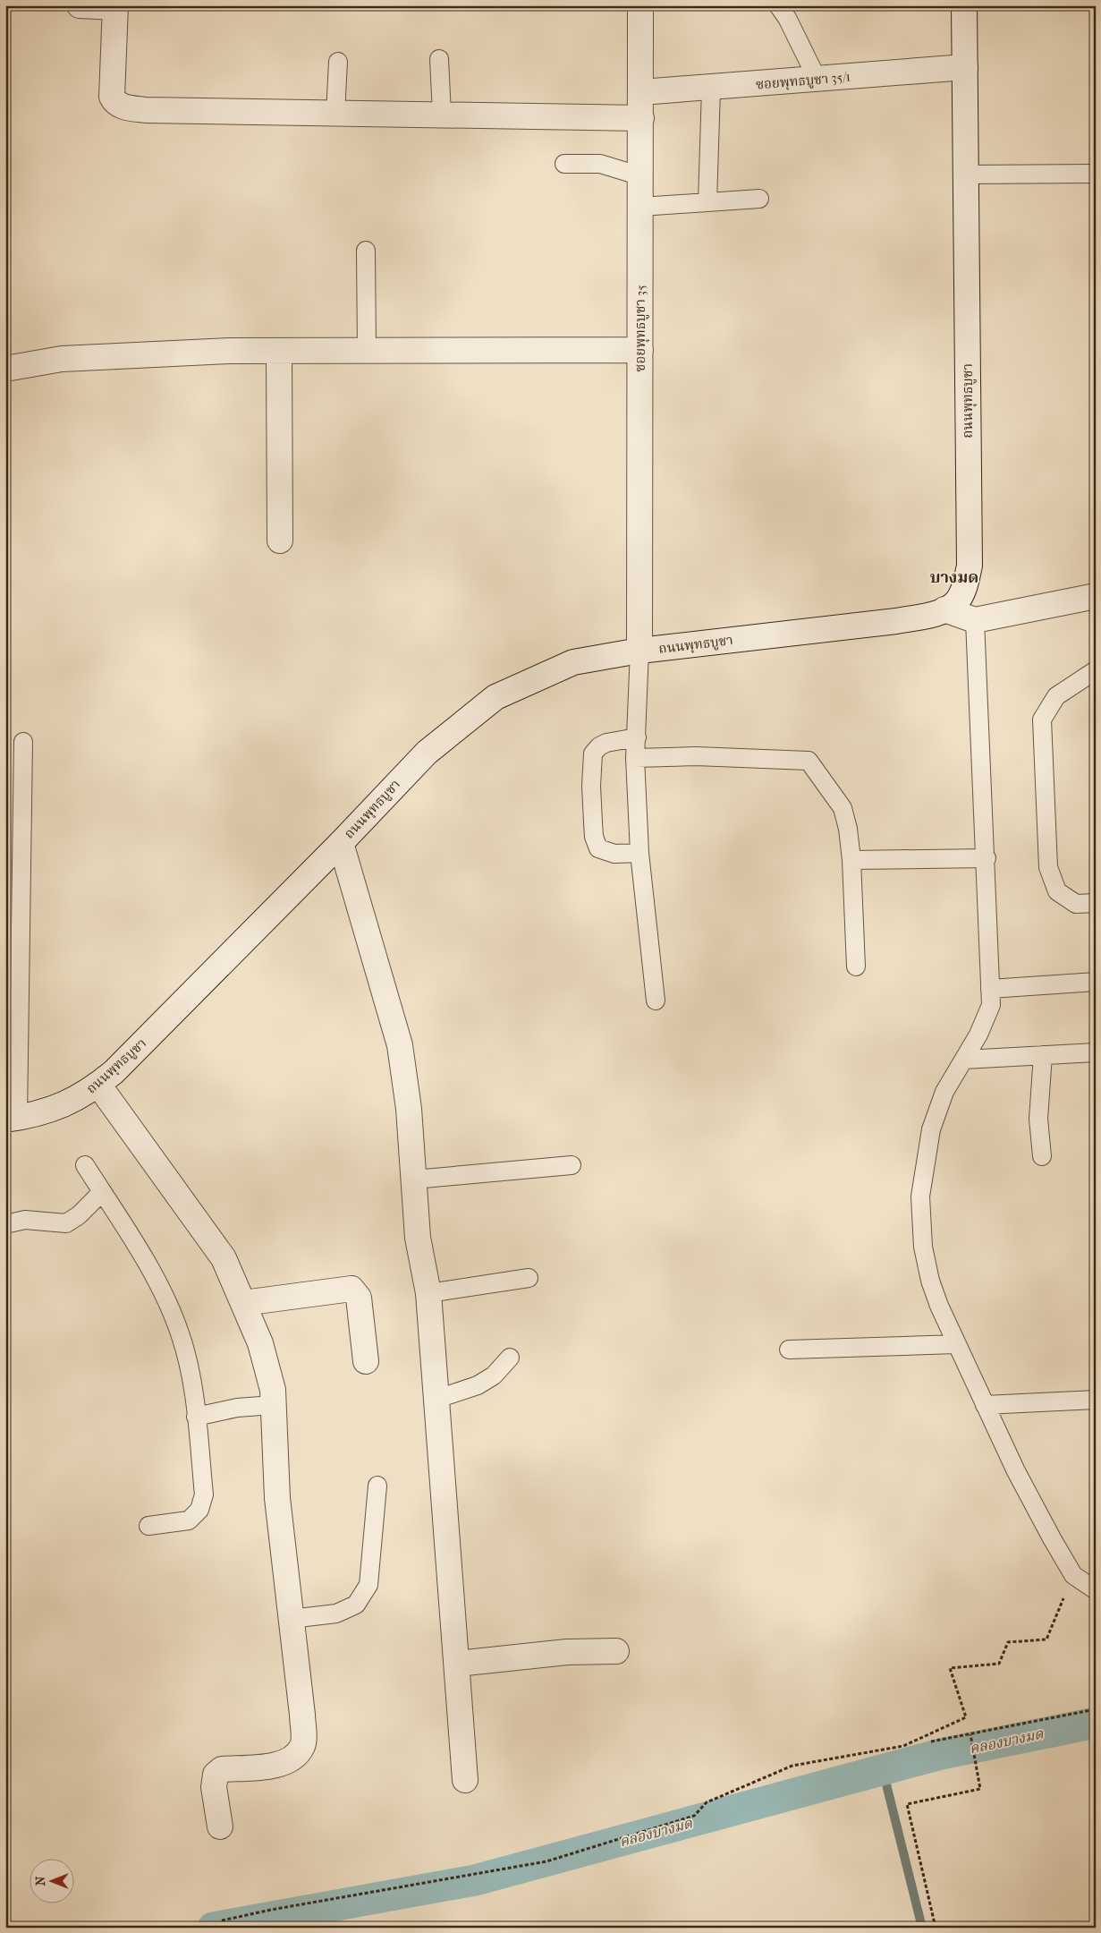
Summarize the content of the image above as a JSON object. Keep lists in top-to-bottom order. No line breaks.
{"streets":{"street":["ซอยพุทธบูชา 35/1","ซอยพุทธบูชา 35","ถนนพุทธบูชา"]},"crossings":[["ซอยพุทธบูชา 35/1","ซอยพุทธบูชา 35"],["ซอยพุทธบูชา 35/1","ถนนพุทธบูชา"],["ซอยพุทธบูชา 35","ถนนพุทธบูชา"]],"districts":["บางมด"],"water":["คลองบางมด"],"north":"left"}
